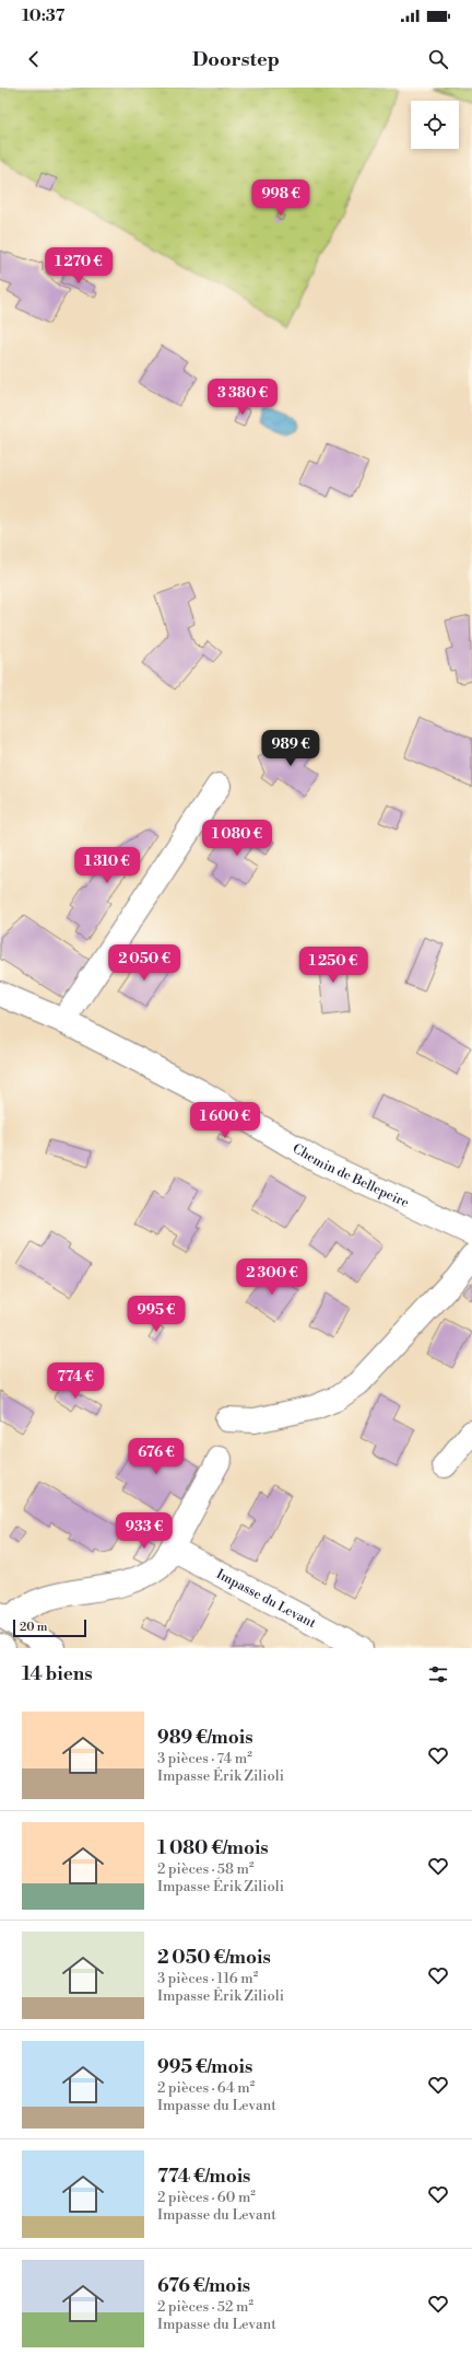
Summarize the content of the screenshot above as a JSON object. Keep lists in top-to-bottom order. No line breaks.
{"streets":{"street":["Chemin de Bellepeire","Impasse du Levant"]},"scale_bar":"20 m","page":{"status":"10:37","header":"Doorstep","price":["998 €","1 270 €","3 380 €","989 €","1 080 €","1 310 €","2 050 €","1 250 €","1 600 €","2 300 €","995 €","774 €","676 €","933 €"],"scale":"20 m","heading":"14 biens","list":[{"name":"989 €/mois","note":"3 pièces · 74 m² · Impasse Érik Zilioli"},{"name":"1 080 €/mois","note":"2 pièces · 58 m² · Impasse Érik Zilioli"},{"name":"2 050 €/mois","note":"3 pièces · 116 m² · Impasse Érik Zilioli"},{"name":"995 €/mois","note":"2 pièces · 64 m² · Impasse du Levant"},{"name":"774 €/mois","note":"2 pièces · 60 m² · Impasse du Levant"},{"name":"676 €/mois","note":"2 pièces · 52 m² · Impasse du Levant"}]}}
